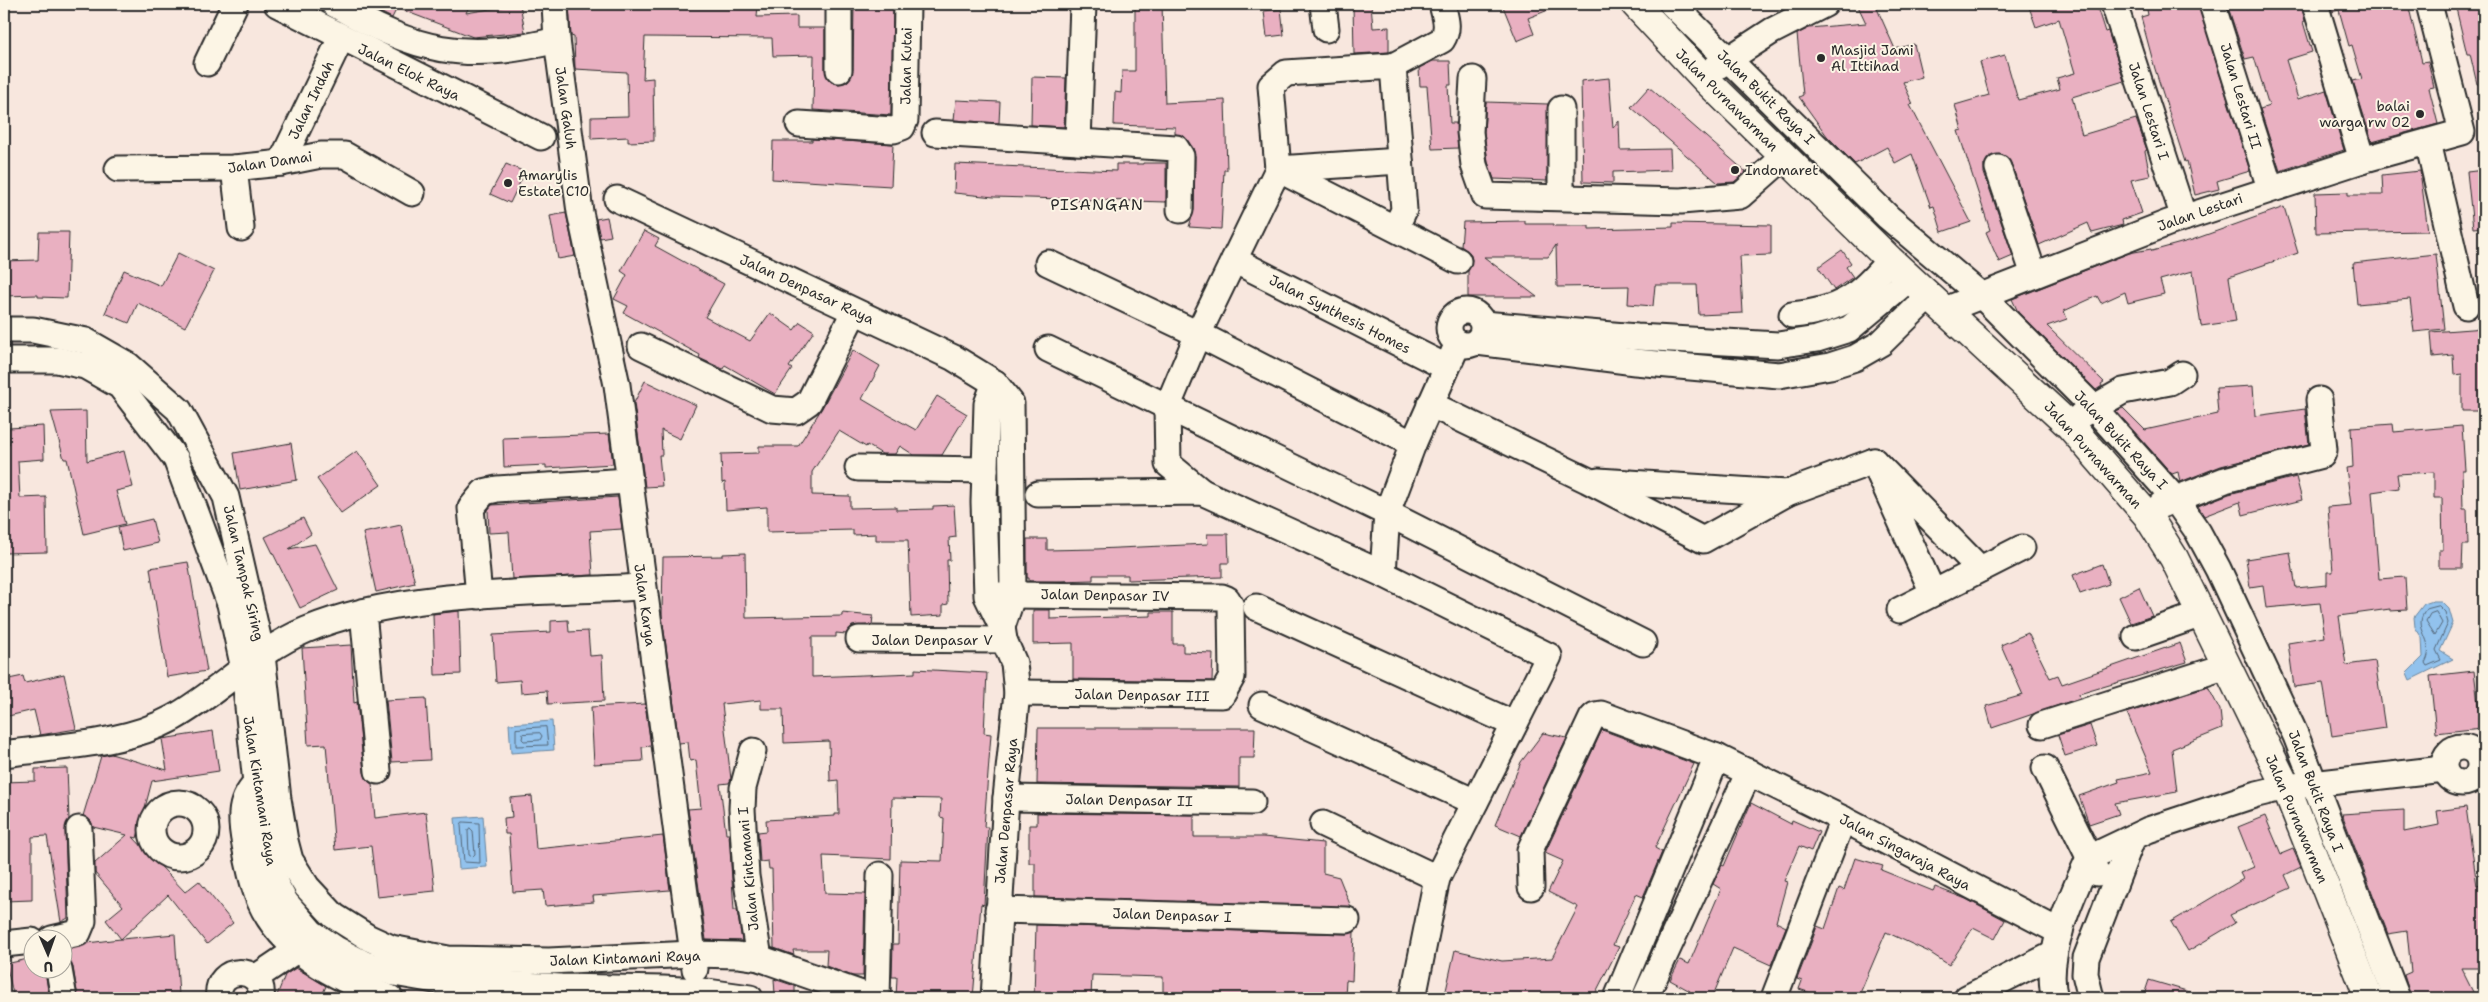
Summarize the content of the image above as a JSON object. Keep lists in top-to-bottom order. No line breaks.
{"streets":{"street":["Jalan Kutai","Jalan Elok Raya","Jalan Lestari II","Jalan Bukit Raya I","Jalan Indah","Jalan Purnawarman","Jalan Galuh","Jalan Lestari I","Jalan Damai","Jalan Lestari","Jalan Denpasar Raya","Jalan Synthesis Homes","Jalan Tampak Siring","Jalan Denpasar IV","Jalan Karya","Jalan Denpasar V","Jalan Denpasar III","Jalan Kintamani Raya","Jalan Denpasar II","Jalan Singaraja Raya","Jalan Kintamani I","Jalan Denpasar I"]},"crossings":[["Jalan Elok Raya","Jalan Indah"],["Jalan Lestari II","Jalan Lestari"],["Jalan Bukit Raya I","Jalan Purnawarman"],["Jalan Bukit Raya I","Jalan Lestari"],["Jalan Indah","Jalan Damai"],["Jalan Purnawarman","Jalan Lestari"],["Jalan Galuh","Jalan Karya"],["Jalan Lestari I","Jalan Lestari"],["Jalan Denpasar Raya","Jalan Denpasar IV"],["Jalan Denpasar Raya","Jalan Denpasar V"],["Jalan Denpasar Raya","Jalan Denpasar III"],["Jalan Denpasar Raya","Jalan Denpasar II"],["Jalan Denpasar Raya","Jalan Denpasar I"],["Jalan Tampak Siring","Jalan Kintamani Raya"],["Jalan Denpasar IV","Jalan Denpasar III"],["Jalan Karya","Jalan Kintamani Raya"],["Jalan Kintamani Raya","Jalan Kintamani I"]],"districts":["PISANGAN"],"places":["Masjid Jami Al Ittihad","balai warga rw 02","Indomaret","Amarylis Estate C10"],"north":"bottom"}
